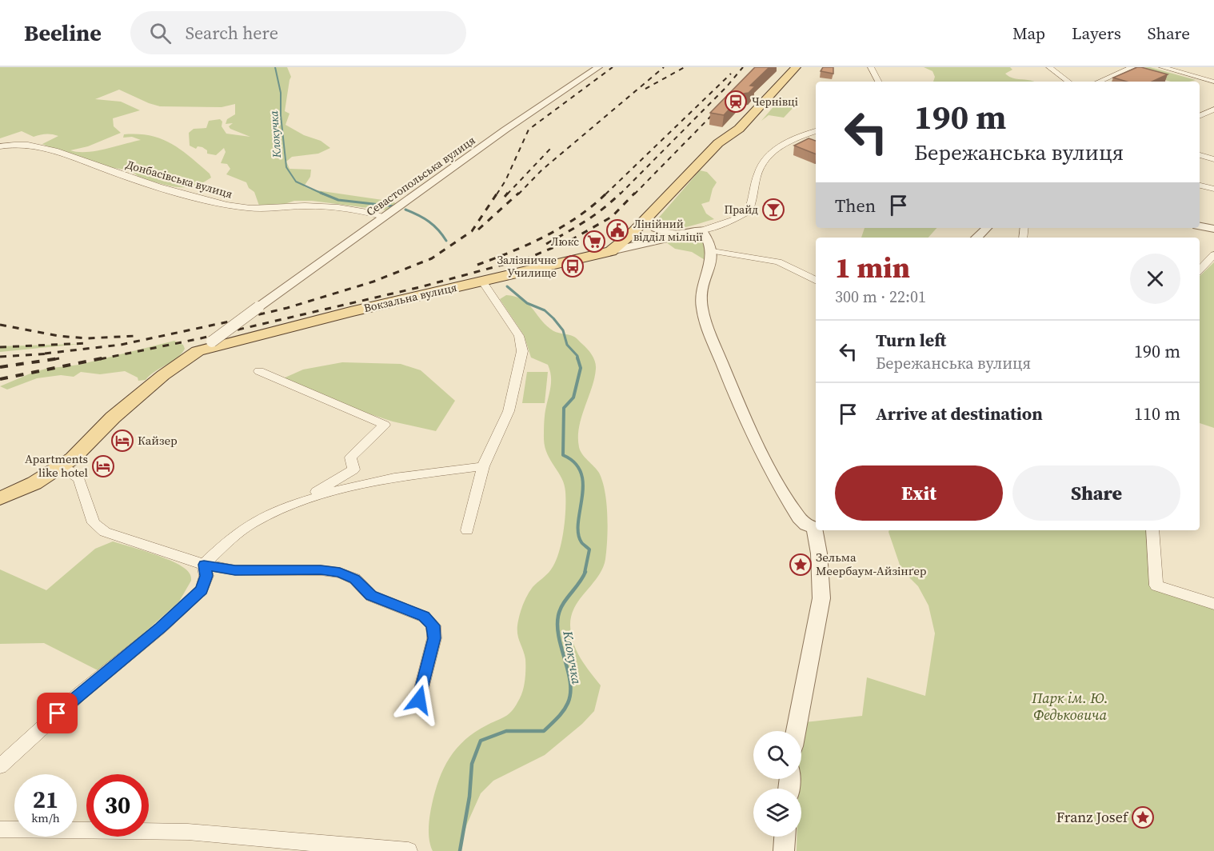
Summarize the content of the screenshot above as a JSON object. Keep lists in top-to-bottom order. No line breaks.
{"streets":{"main road":["Вокзальна вулиця"],"street":["Севастопольська вулиця","Донбасівська вулиця"]},"crossings":[["Севастопольська вулиця","Донбасівська вулиця"],["Севастопольська вулиця","Вокзальна вулиця"]],"water":["Клокучка"],"parks":["Парк ім. Ю. Федьковича"],"places":{"station":["Чернівці"],"bar":["Прайд"],"public building":["Лінійний відділ міліції"],"supermarket":["Люкс"],"bus stop":["Залізничне Училище"],"hotel":["Кайзер","Apartments like hotel"],"place":["Зельма Меербаум-Айзінґер","Franz Josef"]},"page":{"header":"Beeline","search":"Search here","nav":["Map","Layers","Share"],"turn":["190 m","Бережанська вулиця"],"then":"Then","heading":["1 min","300 m · 22:01"],"list":[{"name":"Turn left","note":"Бережанська вулиця","value":"190 m"},{"name":"Arrive at destination","value":"110 m"}],"buttons":["Exit","Share"],"speed":"21 km/h","limit":"30"}}
